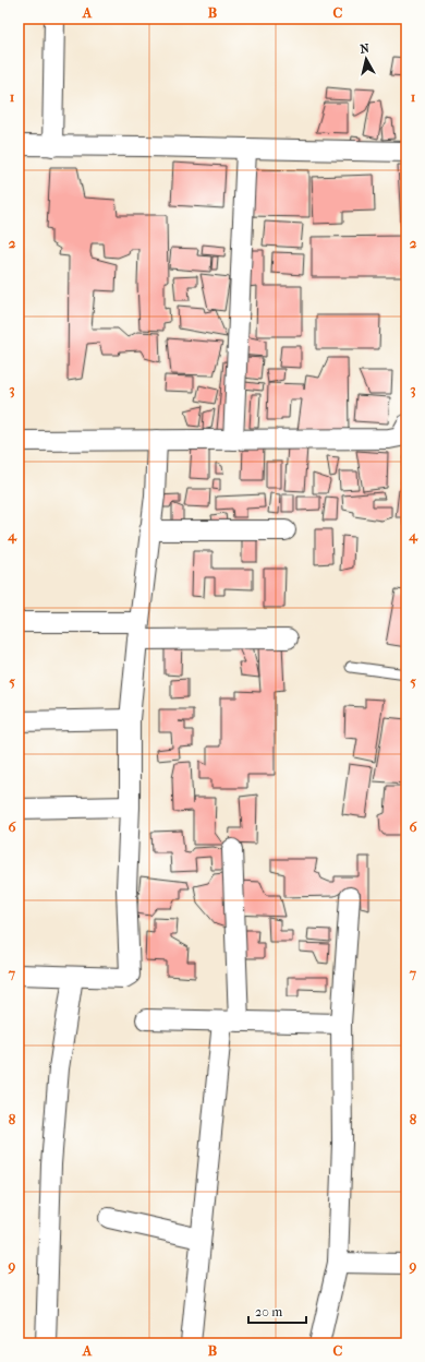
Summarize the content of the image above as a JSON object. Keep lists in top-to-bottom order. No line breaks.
{"scale_bar":"20 m","north":"top","grid":{"columns":["A","B","C"],"rows":["1","2","3","4","5","6","7","8","9"]}}
